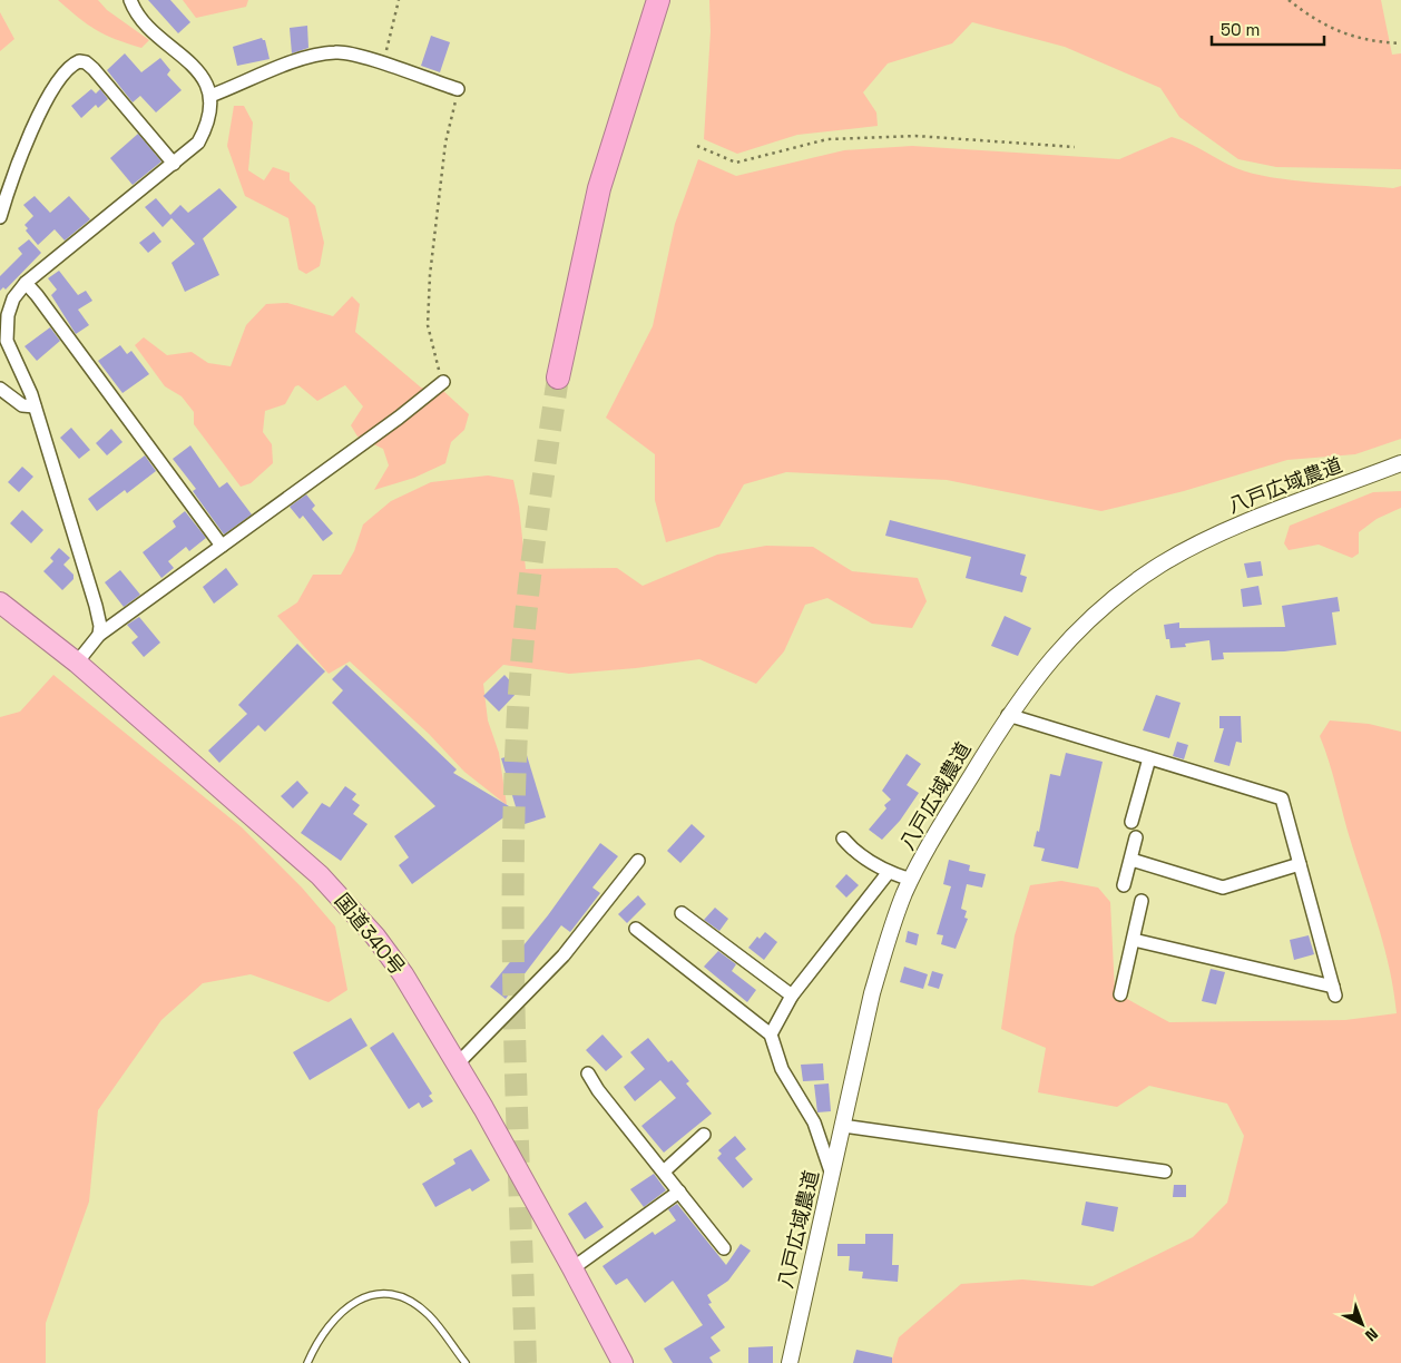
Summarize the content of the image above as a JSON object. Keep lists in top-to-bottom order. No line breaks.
{"streets":{"highway":["国道340号"],"street":["八戸広域農道"]},"scale_bar":"50 m","north":"bottom right"}
